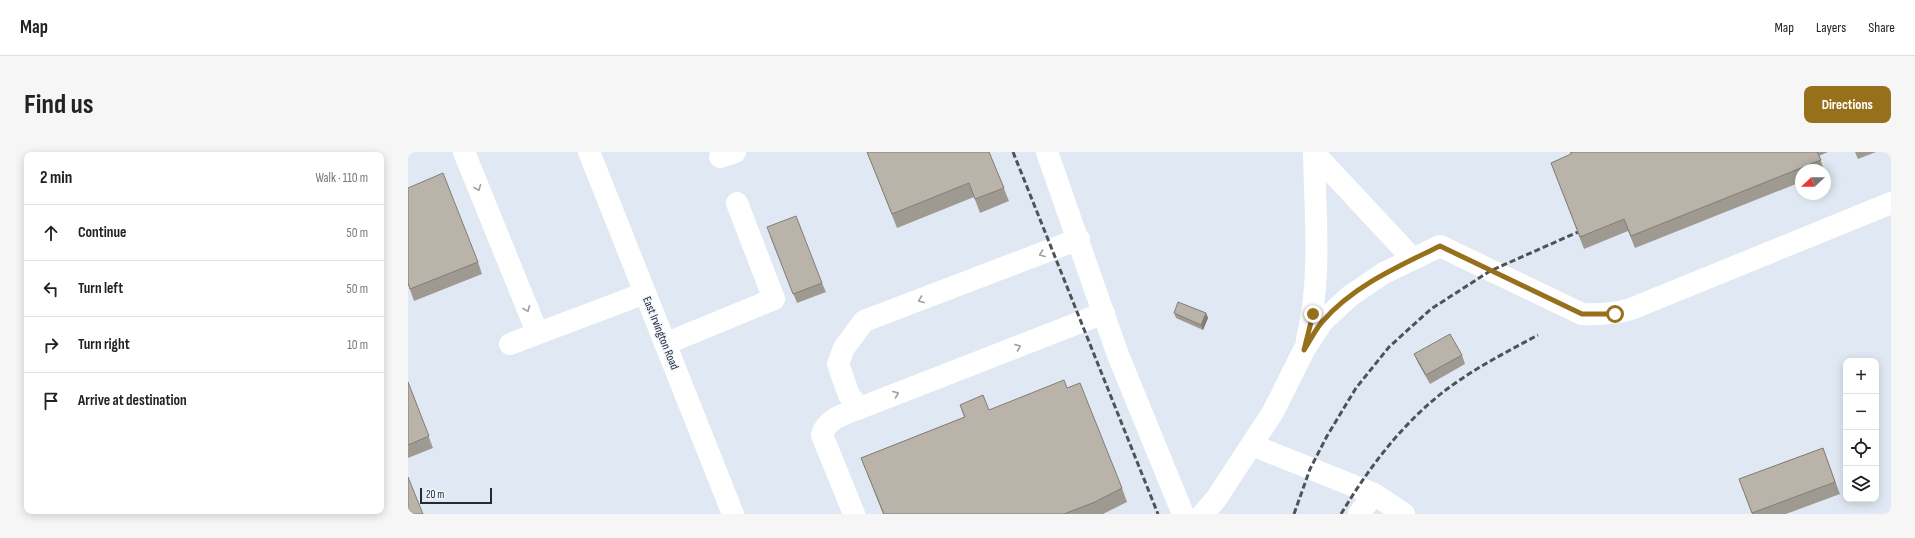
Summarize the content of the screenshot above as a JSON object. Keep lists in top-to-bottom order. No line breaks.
{"streets":{"street":["East Irvington Road"]},"scale_bar":"20 m","north":"left","page":{"header":"Map","nav":["Map","Layers","Share"],"buttons":"Directions","title":"Find us","heading":["2 min","Walk · 110 m"],"list":[["Continue","50 m"],["Turn left","50 m"],["Turn right","10 m"],"Arrive at destination"],"map_buttons":["+","−"],"scale":"20 m"}}
